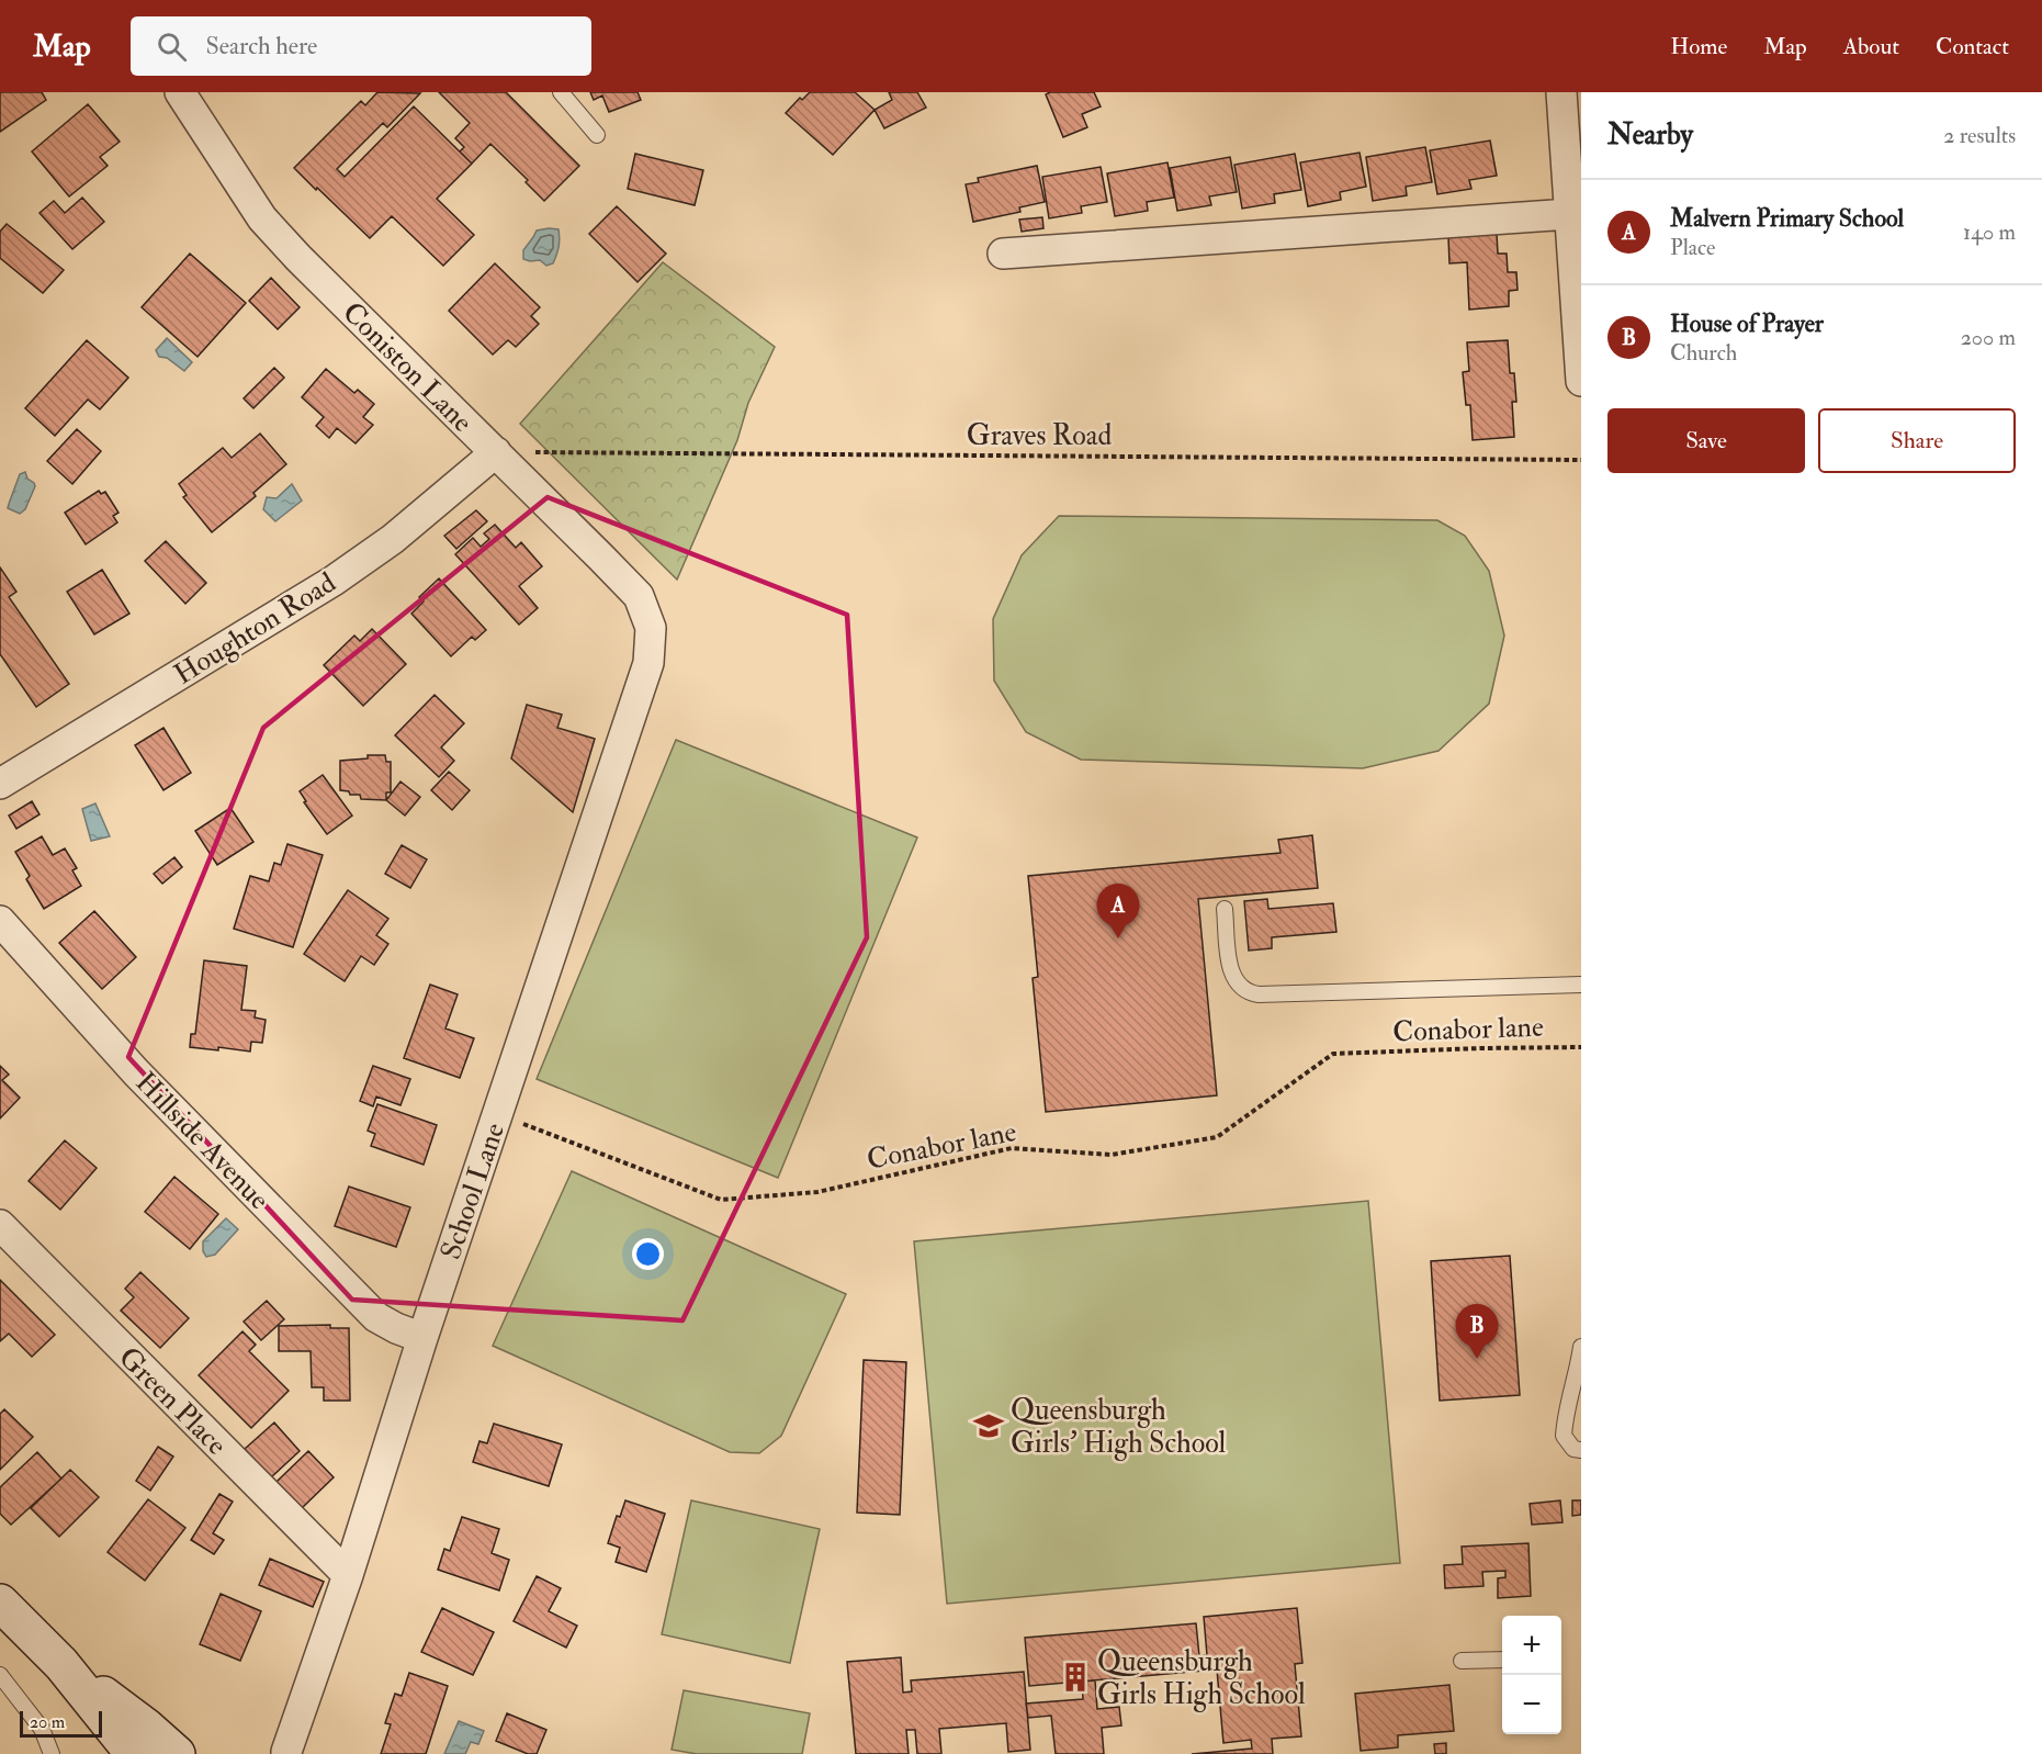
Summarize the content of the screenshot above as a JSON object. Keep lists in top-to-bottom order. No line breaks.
{"streets":{"street":["Coniston Lane","Houghton Road","Hillside Avenue","School Lane","Green Place"],"path":["Graves Road","Conabor lane"]},"crossings":[["Coniston Lane","Graves Road"],["Coniston Lane","Houghton Road"],["Coniston Lane","School Lane"],["Graves Road","Houghton Road"],["Conabor lane","School Lane"],["Hillside Avenue","School Lane"],["School Lane","Green Place"]],"places":{"school or university":["Queensburgh Girls' High School"],"building":["Queensburgh Girls High School"]},"scale_bar":"20 m","page":{"header":"Map","search":"Search here","nav":["Home","Map","About","Contact"],"heading":["Nearby","2 results"],"list":[{"mark":"A","name":"Malvern Primary School","note":"Place","value":"140 m"},{"mark":"B","name":"House of Prayer","note":"Church","value":"200 m"}],"buttons":["Save","Share"],"pins":["A","B"],"map_buttons":["+","−"],"scale":"20 m"}}
